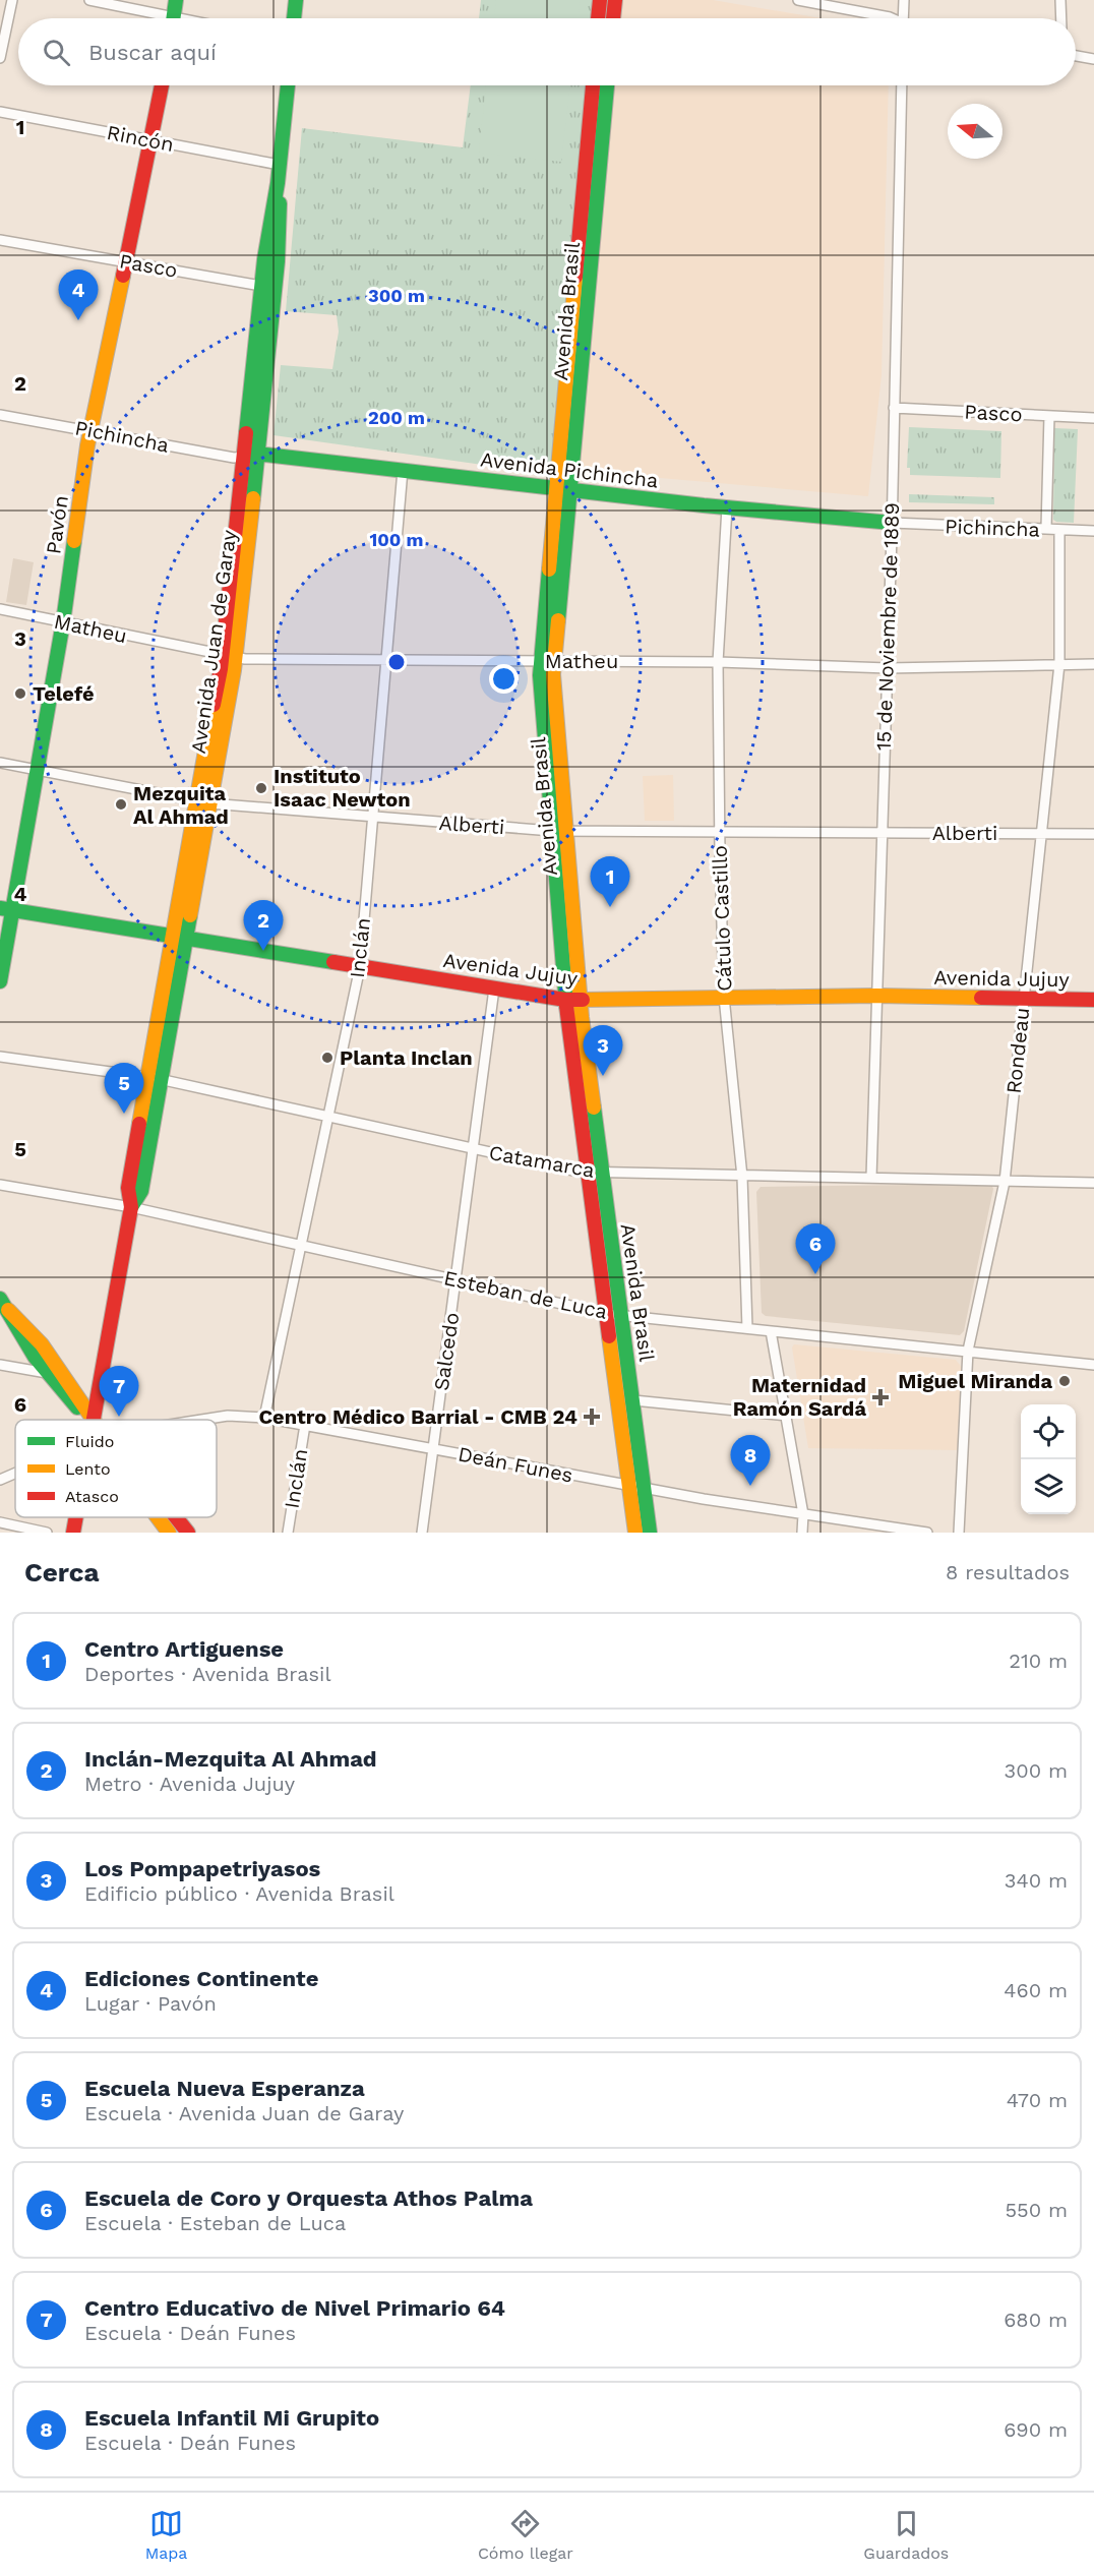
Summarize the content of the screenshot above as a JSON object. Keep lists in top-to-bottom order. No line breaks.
{"streets":{"main road":["Avenida Brasil","Avenida Pichincha","Pavón","Avenida Juan de Garay","Avenida Jujuy"],"street":["Rincón","Pasco","Pichincha","15 de Noviembre de 1889","Matheu","Alberti","Cátulo Castillo","Inclán","Rondeau","Catamarca","Esteban de Luca","Salcedo","Deán Funes"]},"crossings":[["Rincón","Pavón"],["Rincón","Avenida Juan de Garay"],["Pasco","Pavón"],["Pasco","15 de Noviembre de 1889"],["Pasco","Avenida Juan de Garay"],["Avenida Brasil","Avenida Pichincha"],["Avenida Brasil","Matheu"],["Avenida Brasil","Alberti"],["Avenida Brasil","Avenida Jujuy"],["Avenida Brasil","Catamarca"],["Avenida Brasil","Esteban de Luca"],["Avenida Brasil","Deán Funes"],["Pichincha","Avenida Pichincha"],["Pichincha","Pavón"],["Pichincha","15 de Noviembre de 1889"],["Pichincha","Avenida Juan de Garay"],["Pichincha","Rondeau"],["Avenida Pichincha","15 de Noviembre de 1889"],["Avenida Pichincha","Avenida Juan de Garay"],["Avenida Pichincha","Cátulo Castillo"],["Avenida Pichincha","Inclán"],["Pavón","Matheu"],["Pavón","Alberti"],["Pavón","Avenida Jujuy"],["15 de Noviembre de 1889","Matheu"],["15 de Noviembre de 1889","Alberti"],["15 de Noviembre de 1889","Avenida Jujuy"],["15 de Noviembre de 1889","Catamarca"],["Matheu","Avenida Juan de Garay"],["Matheu","Cátulo Castillo"],["Matheu","Inclán"],["Matheu","Rondeau"],["Avenida Juan de Garay","Alberti"],["Avenida Juan de Garay","Avenida Jujuy"],["Avenida Juan de Garay","Catamarca"],["Avenida Juan de Garay","Esteban de Luca"],["Alberti","Cátulo Castillo"],["Alberti","Inclán"],["Alberti","Rondeau"],["Cátulo Castillo","Avenida Jujuy"],["Cátulo Castillo","Catamarca"],["Cátulo Castillo","Esteban de Luca"],["Inclán","Avenida Jujuy"],["Inclán","Catamarca"],["Inclán","Esteban de Luca"],["Inclán","Deán Funes"],["Avenida Jujuy","Rondeau"],["Avenida Jujuy","Salcedo"],["Rondeau","Catamarca"],["Rondeau","Esteban de Luca"],["Catamarca","Salcedo"],["Esteban de Luca","Salcedo"],["Salcedo","Deán Funes"]],"places":{"other":["Telefé","Instituto Isaac Newton","Mezquita Al Ahmad","Planta Inclan","Miguel Miranda"],"health":["Maternidad Ramón Sardá","Centro Médico Barrial - CMB 24"]},"legend":["Fluido","Lento","Atasco"],"north":"left","page":{"search":"Buscar aquí","pins":["4","1","2","3","5","6","7","8"],"heading":["Cerca","8 resultados"],"list":[{"mark":"1","name":"Centro Artiguense","note":"Deportes · Avenida Brasil","value":"210 m"},{"mark":"2","name":"Inclán-Mezquita Al Ahmad","note":"Metro · Avenida Jujuy","value":"300 m"},{"mark":"3","name":"Los Pompapetriyasos","note":"Edificio público · Avenida Brasil","value":"340 m"},{"mark":"4","name":"Ediciones Continente","note":"Lugar · Pavón","value":"460 m"},{"mark":"5","name":"Escuela Nueva Esperanza","note":"Escuela · Avenida Juan de Garay","value":"470 m"},{"mark":"6","name":"Escuela de Coro y Orquesta Athos Palma","note":"Escuela · Esteban de Luca","value":"550 m"},{"mark":"7","name":"Centro Educativo de Nivel Primario 64","note":"Escuela · Deán Funes","value":"680 m"},{"mark":"8","name":"Escuela Infantil Mi Grupito","note":"Escuela · Deán Funes","value":"690 m"}],"nav":["Mapa","Cómo llegar","Guardados"]},"grid":{"rows":["1","2","3","4","5","6"]},"rings":["300 m","200 m","100 m"]}
